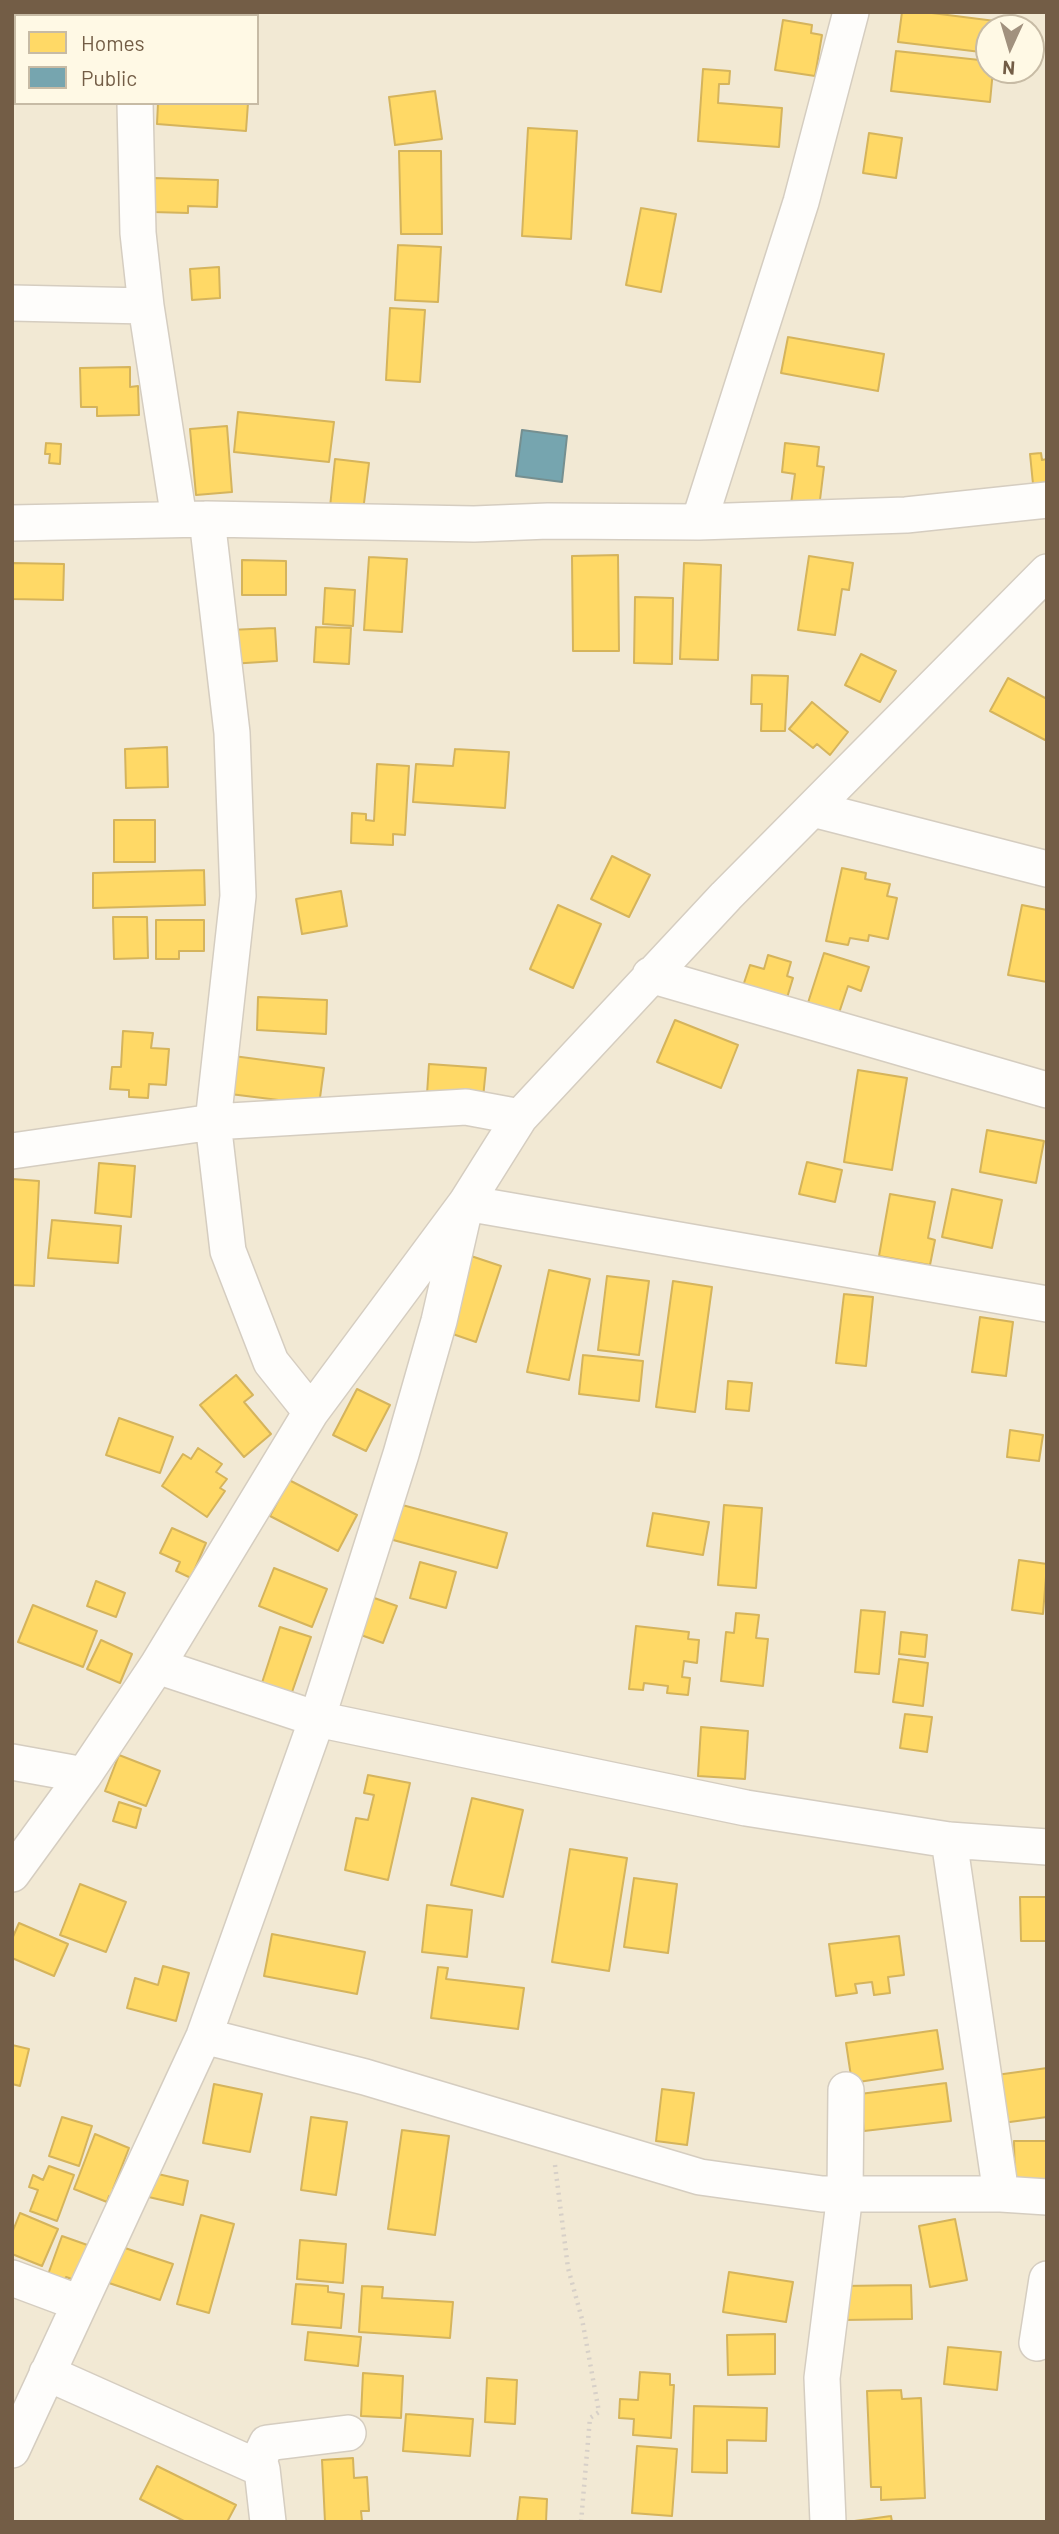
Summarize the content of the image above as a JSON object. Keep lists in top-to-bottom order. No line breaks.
{"legend":["Homes","Public"],"north":"bottom"}
